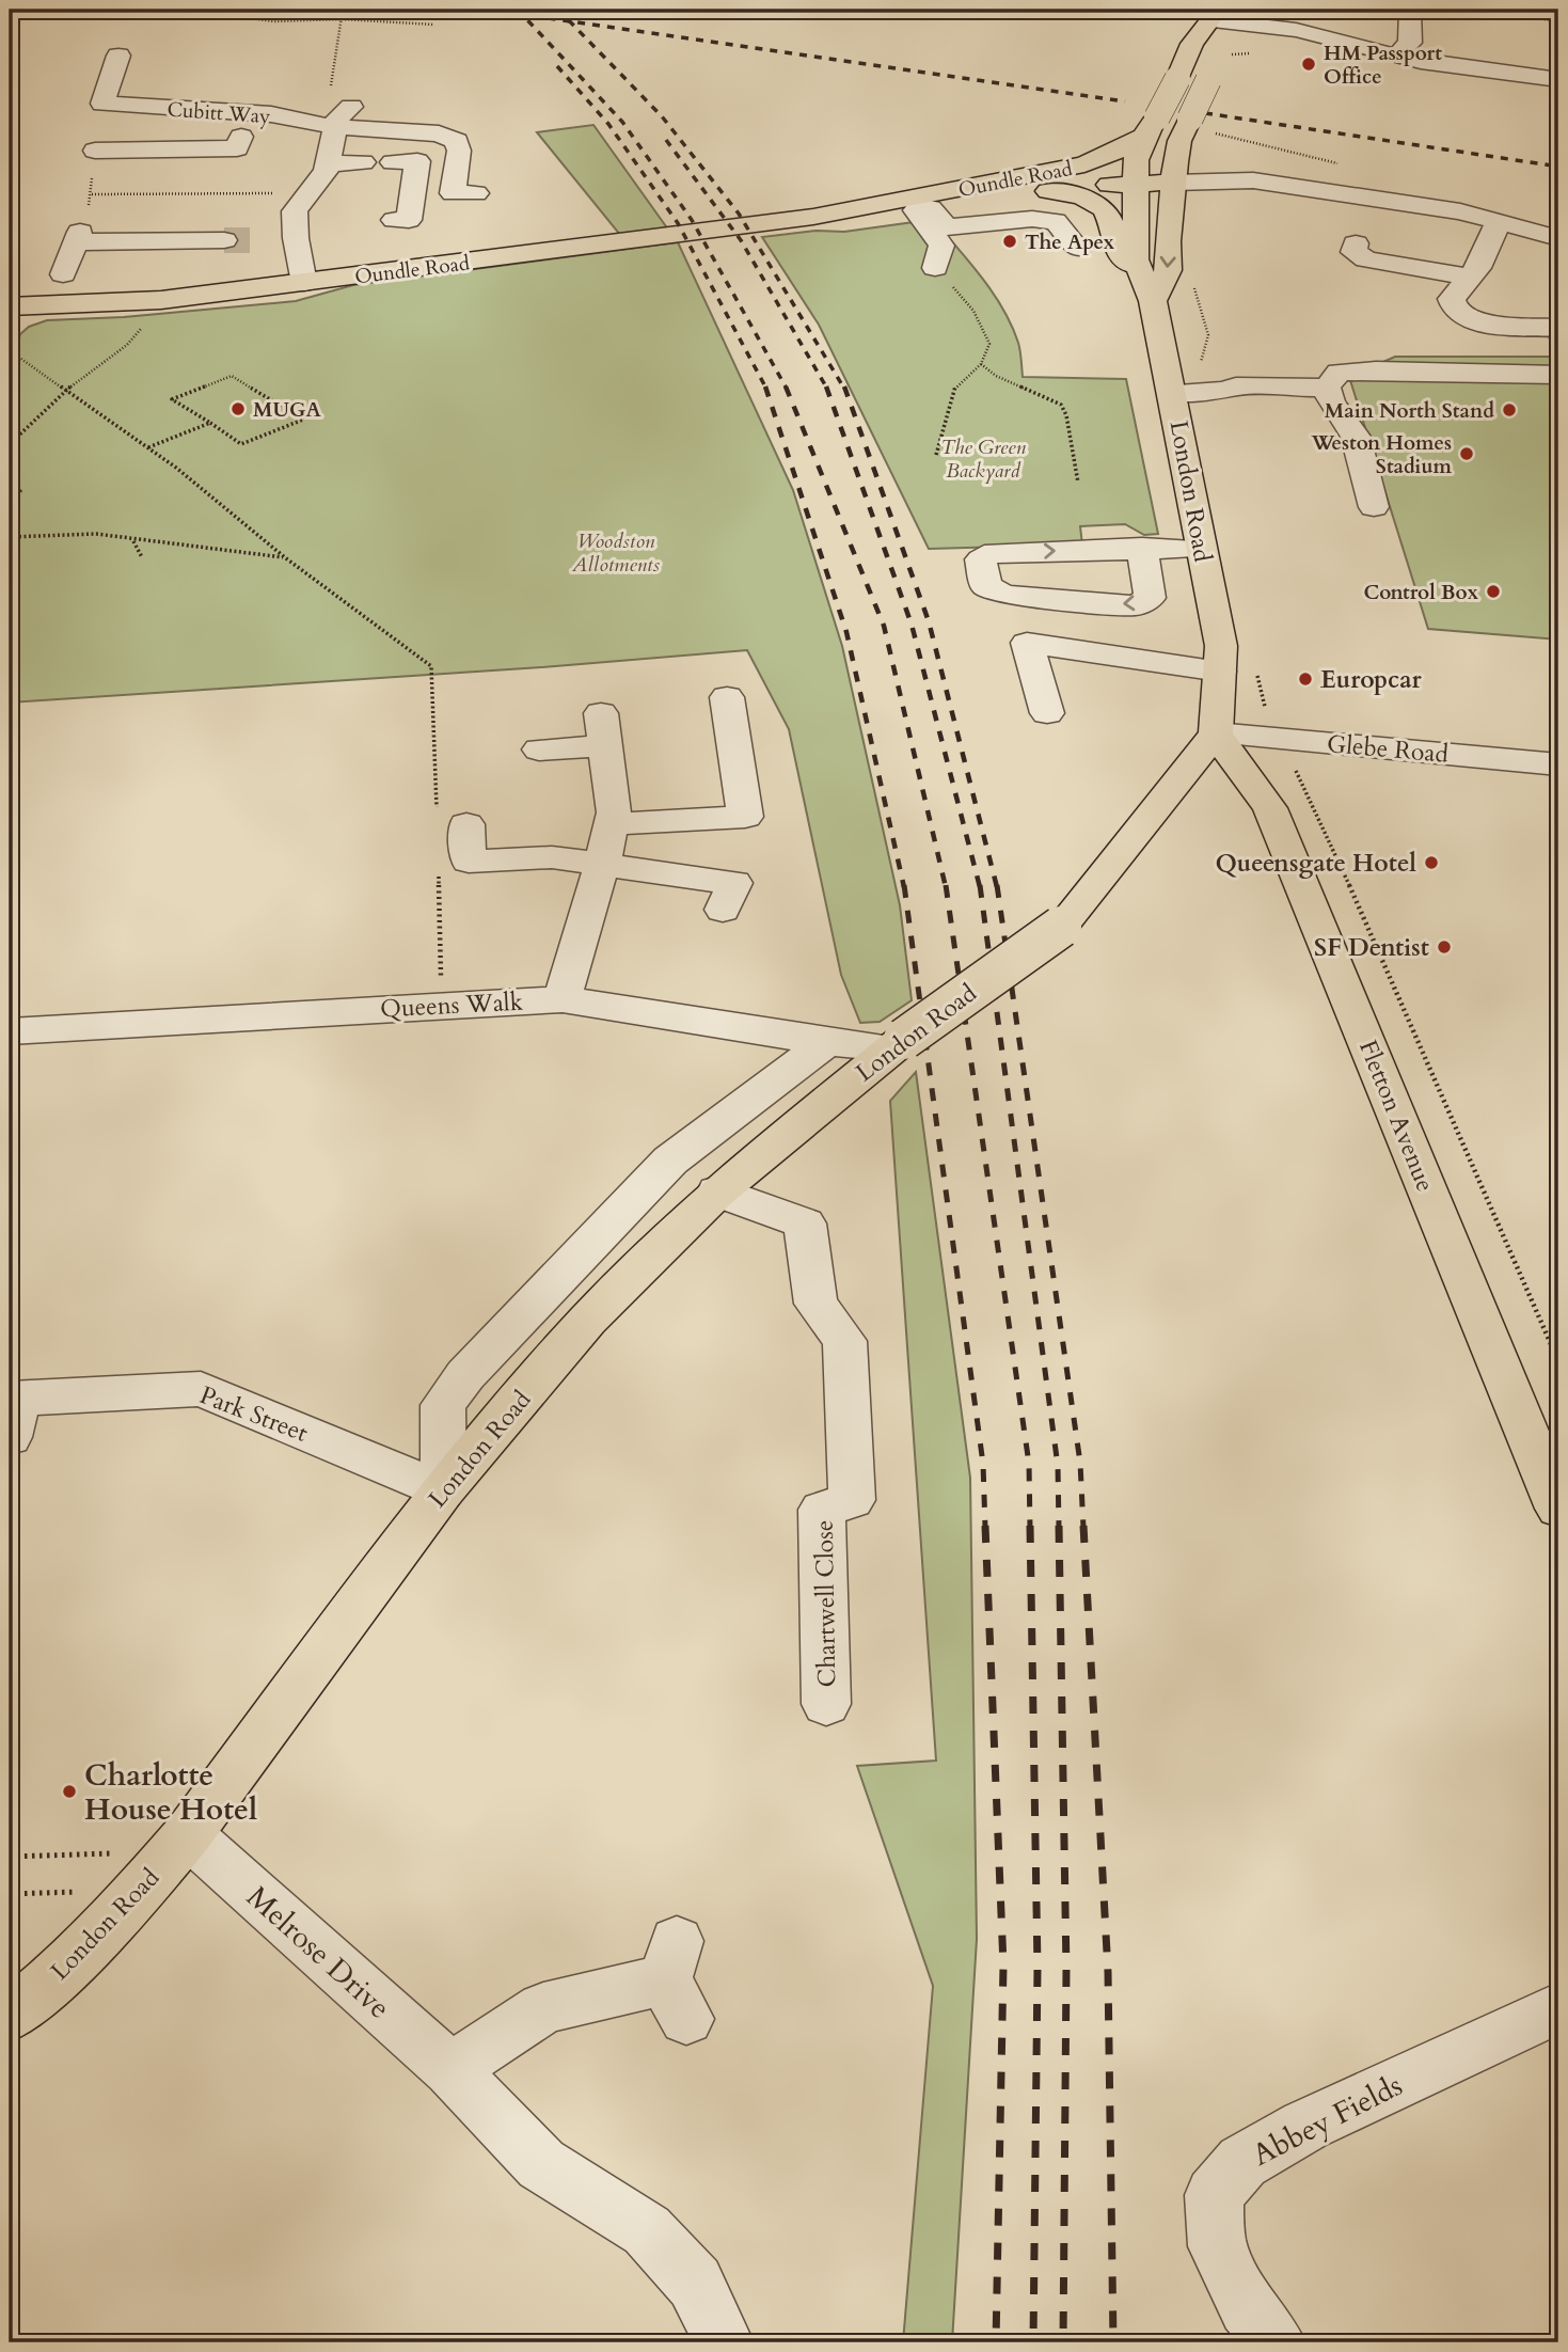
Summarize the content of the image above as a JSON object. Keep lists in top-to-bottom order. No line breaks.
{"streets":{"main road":["Oundle Road","London Road","Fletton Avenue"],"street":["Cubitt Way","Glebe Road","Queens Walk","Park Street","Chartwell Close","Melrose Drive","Abbey Fields"]},"crossings":[["Oundle Road","London Road"],["London Road","Glebe Road"],["London Road","Queens Walk"],["London Road","Fletton Avenue"],["London Road","Park Street"],["London Road","Chartwell Close"],["London Road","Melrose Drive"],["Glebe Road","Fletton Avenue"]],"parks":["The Green Backyard","Woodston Allotments"],"places":["HM Passport Office","The Apex","MUGA","Main North Stand","Weston Homes Stadium","Control Box","Europcar","Queensgate Hotel","SF Dentist","Charlotte House Hotel"]}
